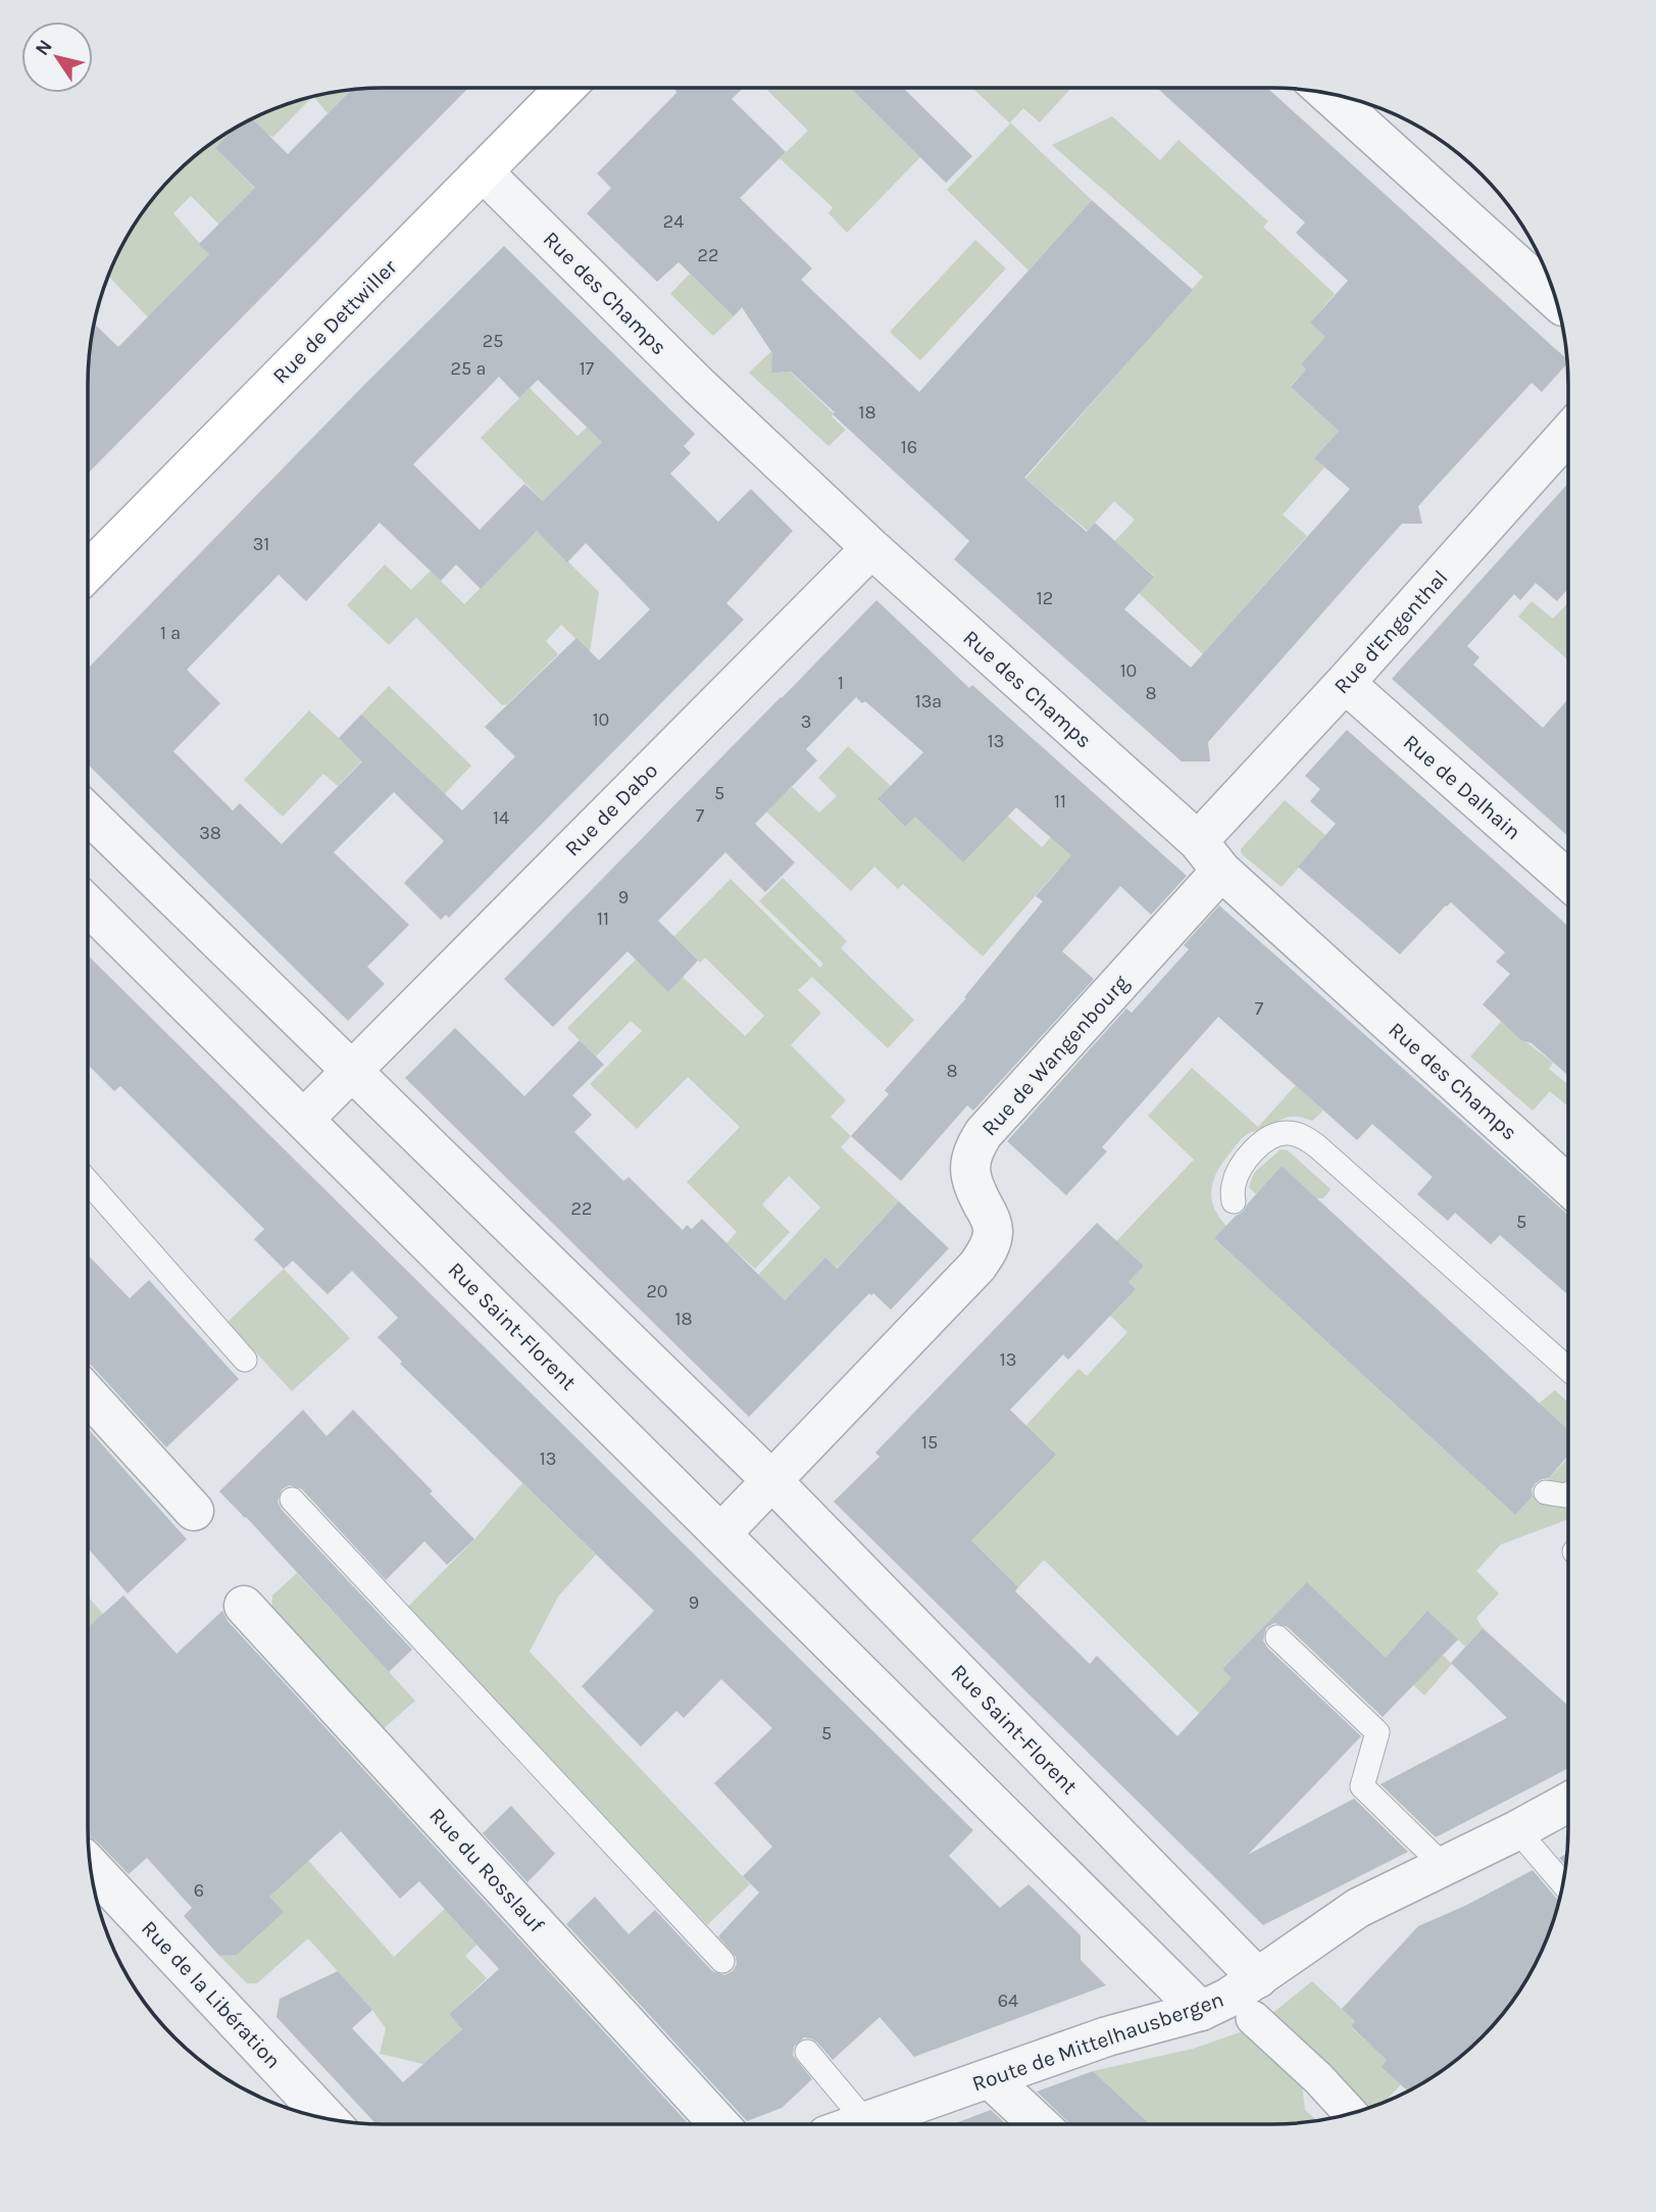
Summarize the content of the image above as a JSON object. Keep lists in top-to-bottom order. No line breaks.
{"streets":{"main road":["Rue de Dettwiller"],"street":["Rue des Champs","Rue d'Engenthal","Rue de Dalhain","Rue de Dabo","Rue de Wangenbourg","Rue Saint-Florent","Rue du Rosslauf","Rue de la Libération","Route de Mittelhausbergen"]},"crossings":[["Rue des Champs","Rue de Dettwiller"],["Rue des Champs","Rue d'Engenthal"],["Rue des Champs","Rue de Dabo"],["Rue des Champs","Rue de Wangenbourg"],["Rue d'Engenthal","Rue de Dalhain"],["Rue d'Engenthal","Rue de Wangenbourg"],["Rue de Dabo","Rue Saint-Florent"],["Rue de Wangenbourg","Rue Saint-Florent"],["Rue Saint-Florent","Route de Mittelhausbergen"]],"house_numbers":["24","22","25","25 a","17","18","16","31","12","1 a","10","1","8","13a","10","3","13","5","11","7","14","38","9","11","7","8","22","5","20","18","13","15","13","9","5","6","64"],"north":"top left"}
